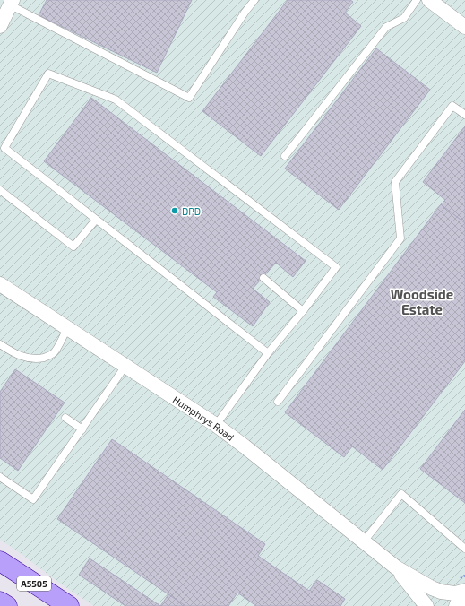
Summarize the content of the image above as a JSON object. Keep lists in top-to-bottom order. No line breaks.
{"streets":{"main road":["A5505"],"street":["Humphrys Road"]},"districts":["Woodside Estate"],"places":["DPD"]}
